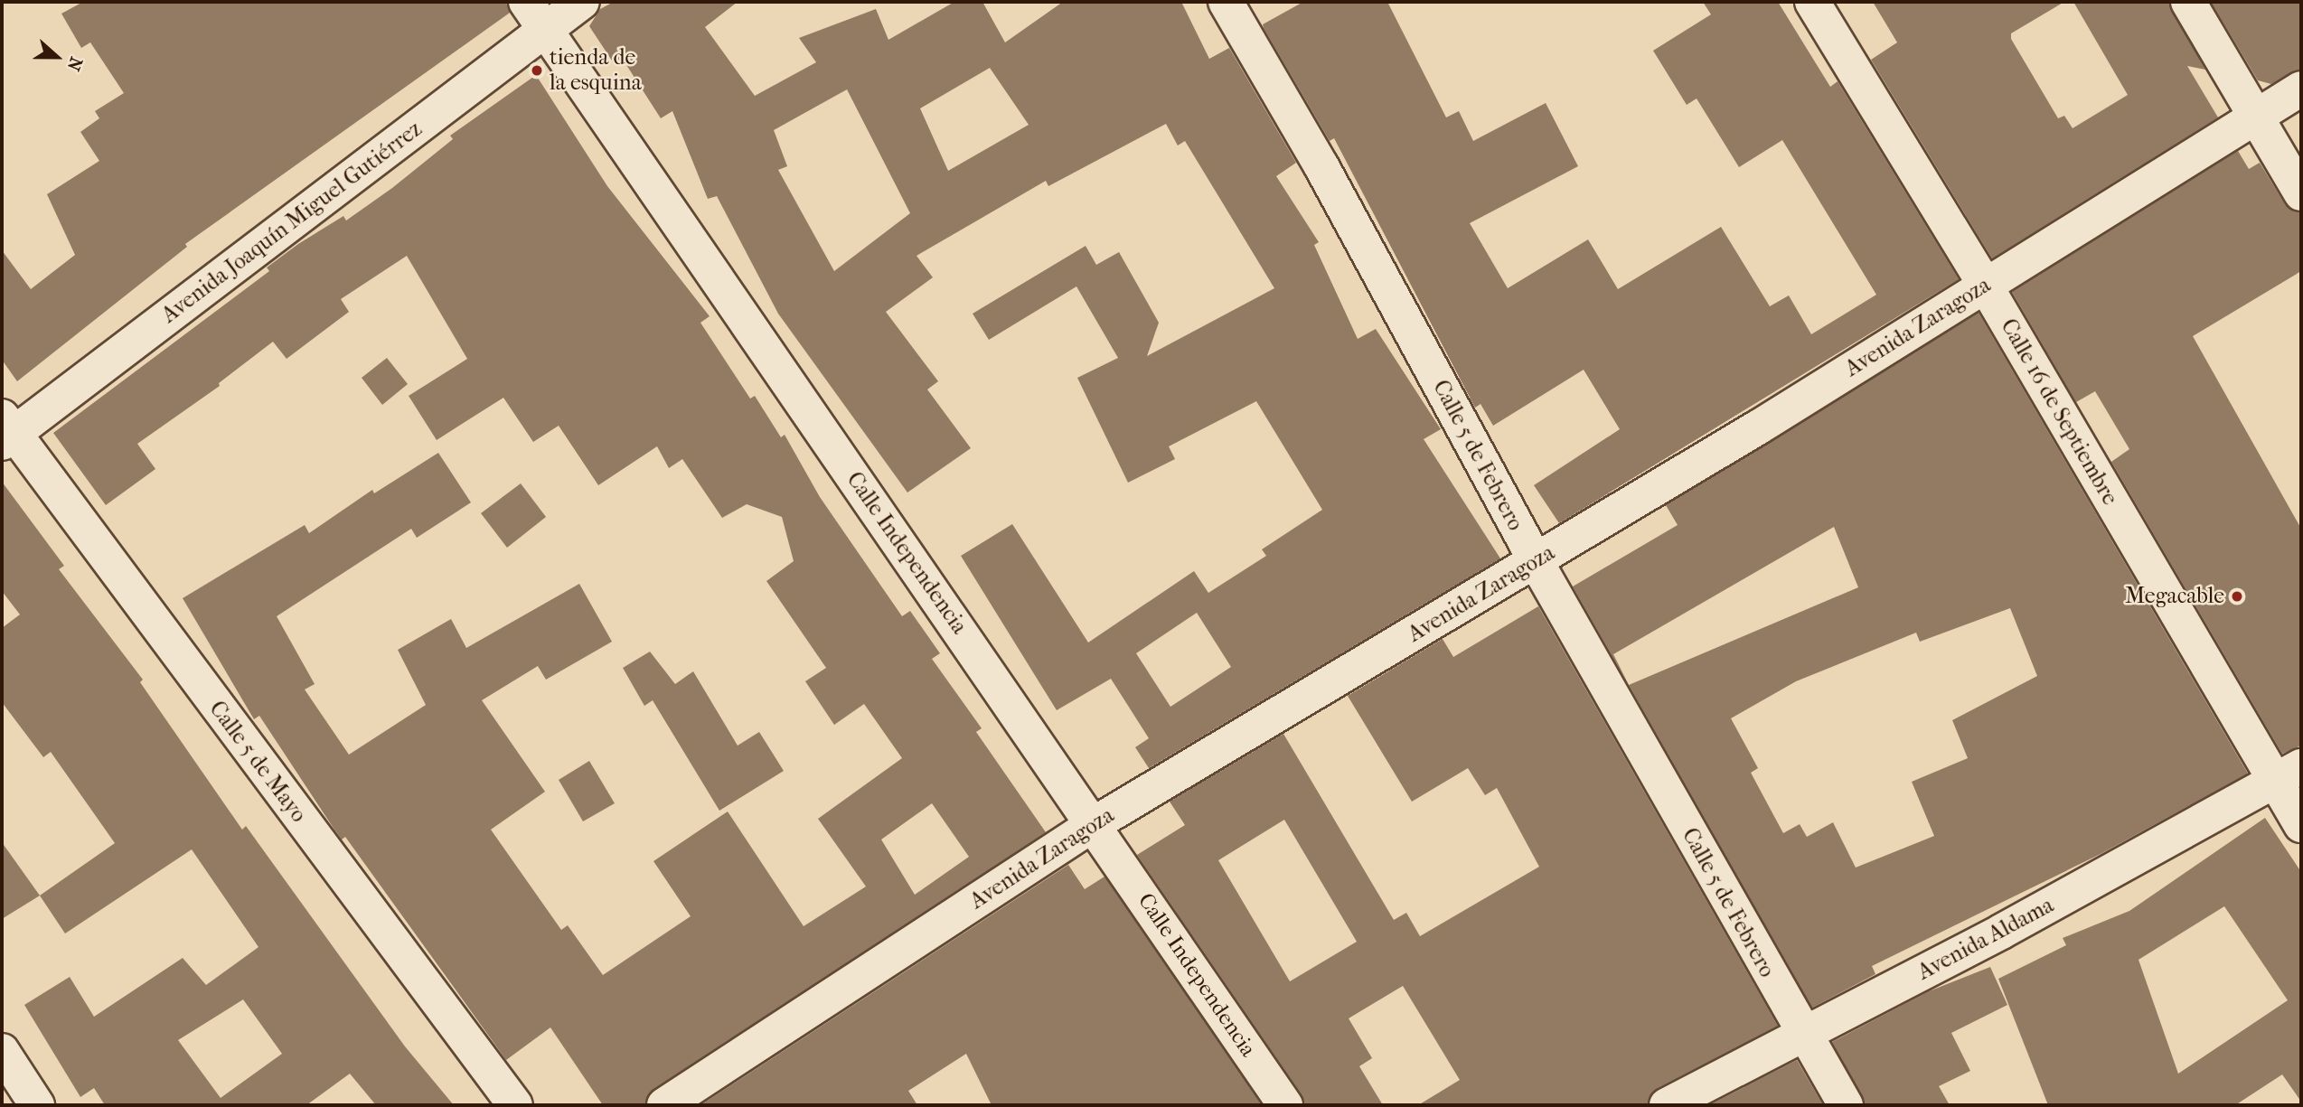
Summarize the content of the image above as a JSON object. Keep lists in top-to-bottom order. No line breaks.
{"streets":{"street":["Avenida Joaquín Miguel Gutiérrez","Avenida Zaragoza","Calle 16 de Septiembre","Calle 5 de Febrero","Calle Independencia","Calle 5 de Mayo","Avenida Aldama"]},"crossings":[["Avenida Joaquín Miguel Gutiérrez","Calle Independencia"],["Avenida Joaquín Miguel Gutiérrez","Calle 5 de Mayo"],["Avenida Zaragoza","Calle 16 de Septiembre"],["Avenida Zaragoza","Calle 5 de Febrero"],["Avenida Zaragoza","Calle Independencia"],["Calle 16 de Septiembre","Avenida Aldama"],["Calle 5 de Febrero","Avenida Aldama"]],"places":["tienda de la esquina","Megacable"],"north":"right"}
